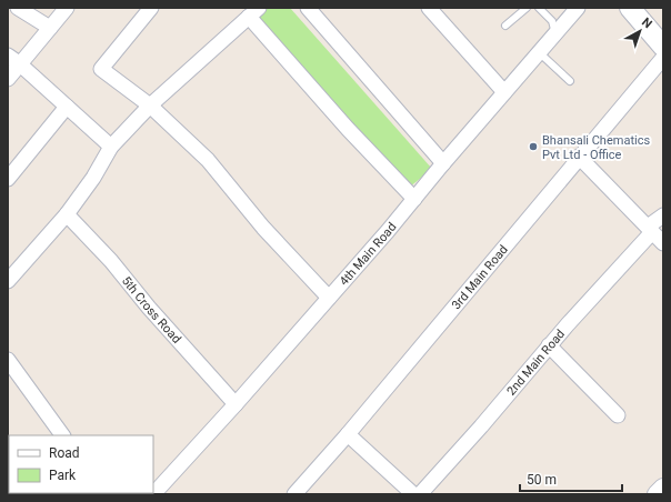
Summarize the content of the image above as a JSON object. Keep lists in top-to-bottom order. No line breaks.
{"streets":{"street":["4th Main Road","3rd Main Road","5th Cross Road","2nd Main Road"]},"crossings":[["4th Main Road","5th Cross Road"]],"places":["Bhansali Chematics Pvt Ltd - Office"],"legend":["Road","Park"],"scale_bar":"50 m","north":"top right"}
